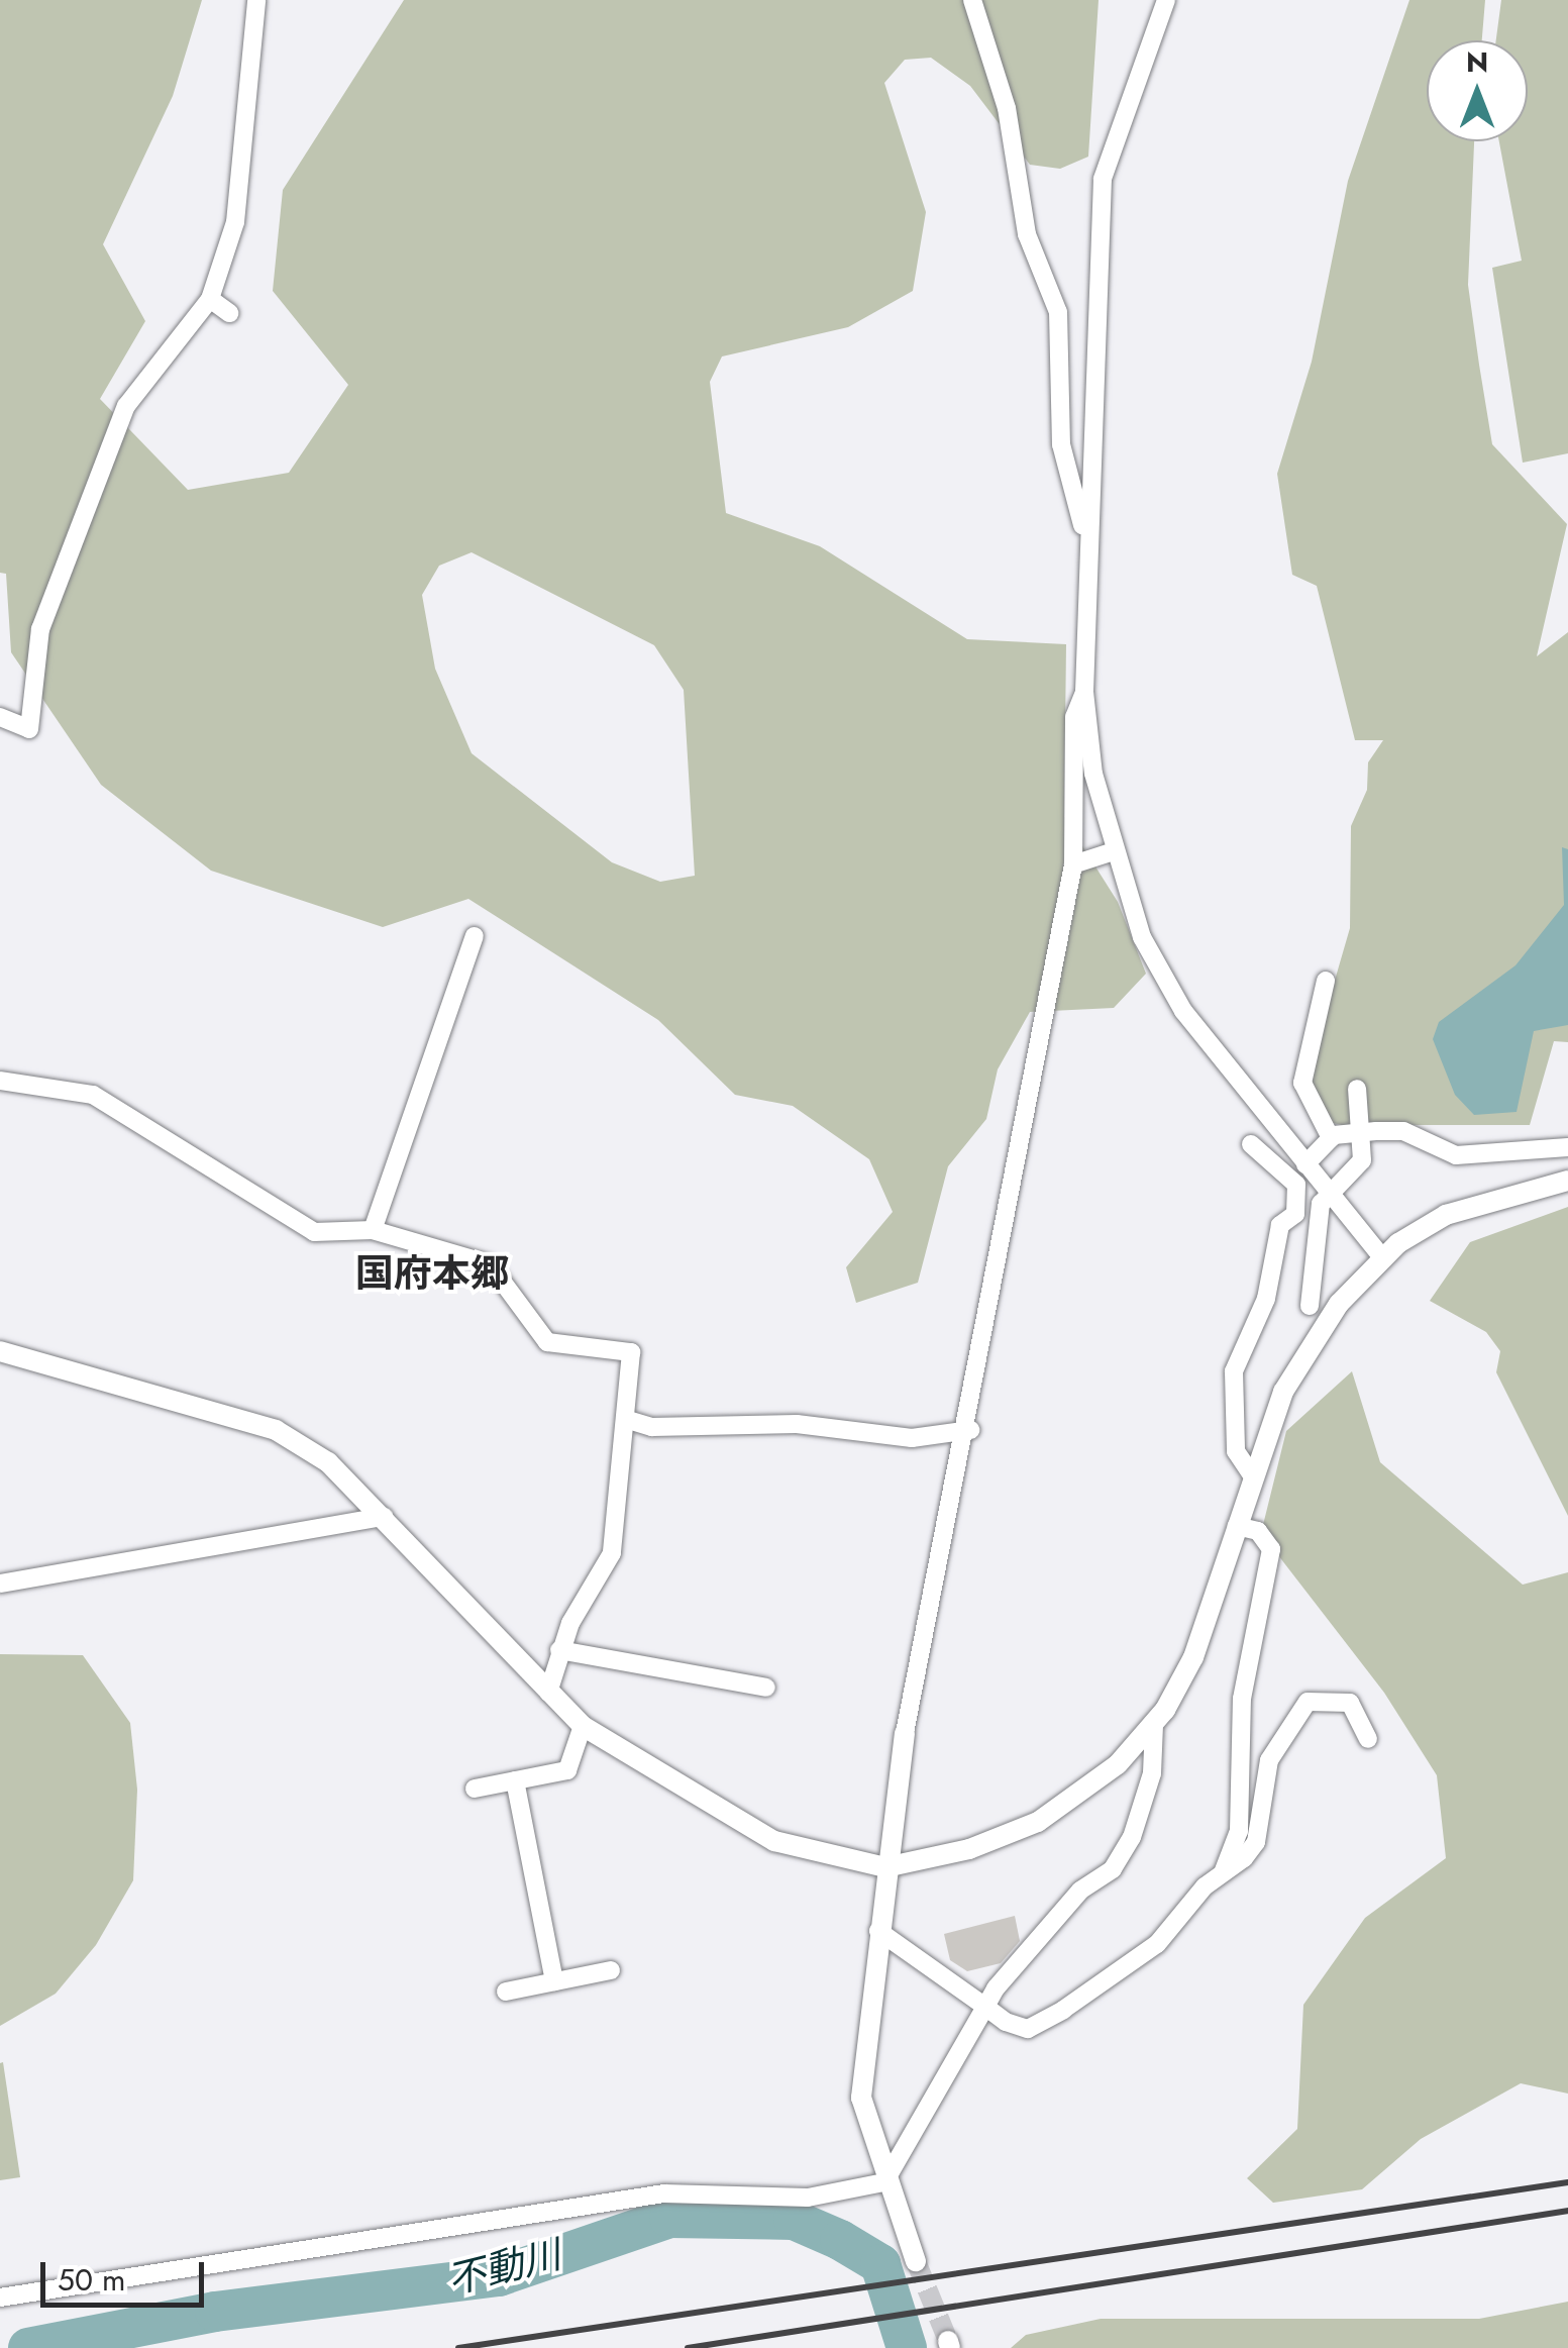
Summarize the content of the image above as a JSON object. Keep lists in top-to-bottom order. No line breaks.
{"districts":["国府本郷"],"water":["不動川"],"scale_bar":"50 m","north":"top"}
